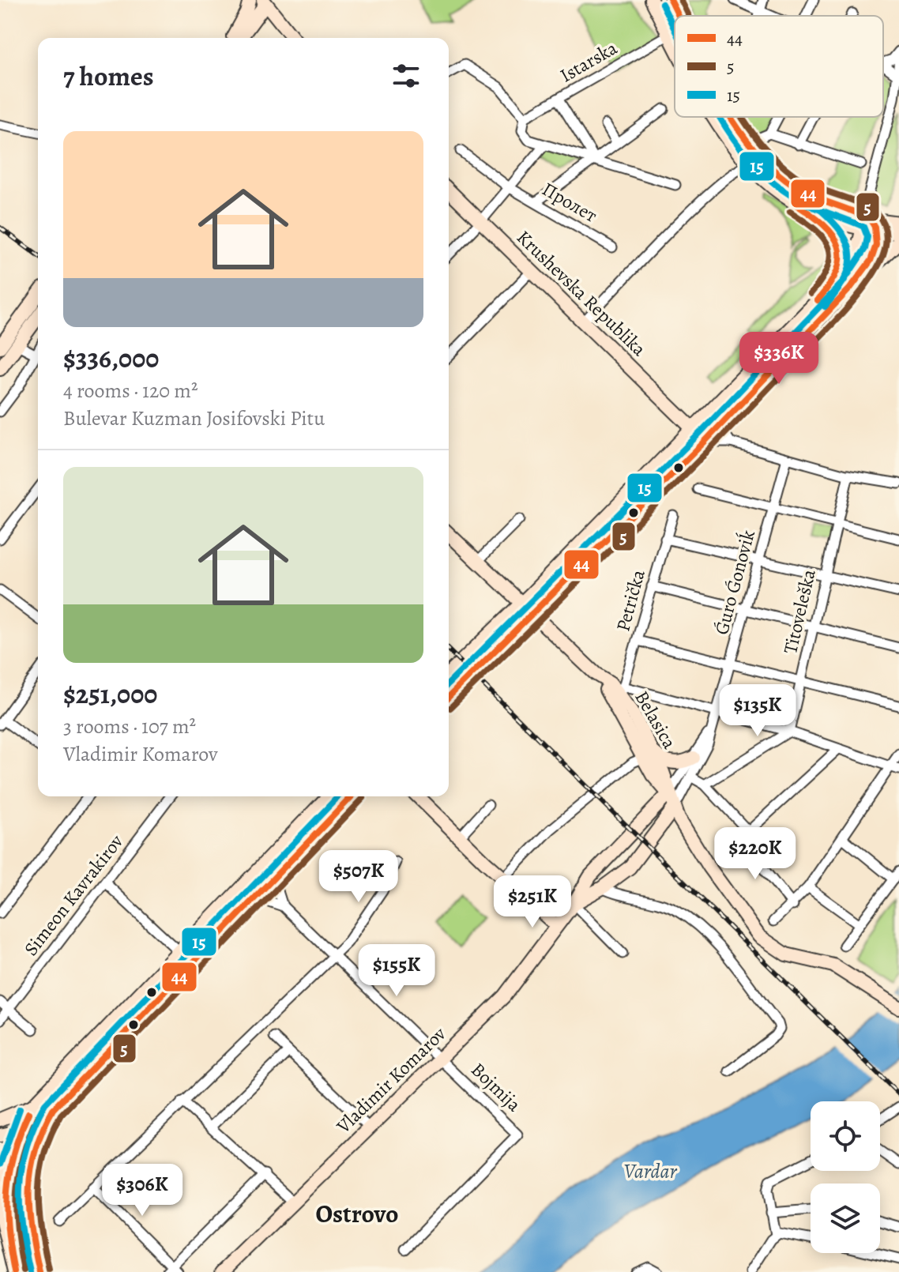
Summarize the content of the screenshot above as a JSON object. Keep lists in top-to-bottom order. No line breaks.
{"streets":{"street":["Istarska","Пролет","Krushevska Republika","Ǵuro Ǵonoviḱ","Petrička","Titoveleška","Belasica","Simeon Kavrakirov","Vladimir Komarov","Bojmija"]},"crossings":[["Пролет","Krushevska Republika"],["Petrička","Belasica"],["Belasica","Vladimir Komarov"],["Vladimir Komarov","Bojmija"]],"districts":["Ostrovo"],"water":["Vardar"],"lines":["transit line 44","transit line 5","transit line 15"],"legend":["44","5","15"],"page":{"heading":"7 homes","list":[{"name":"$336,000","note":"4 rooms · 120 m² · Bulevar Kuzman Josifovski Pitu"},{"name":"$251,000","note":"3 rooms · 107 m² · Vladimir Komarov"}],"price":["$336K","$135K","$220K","$507K","$251K","$155K","$306K"]}}
